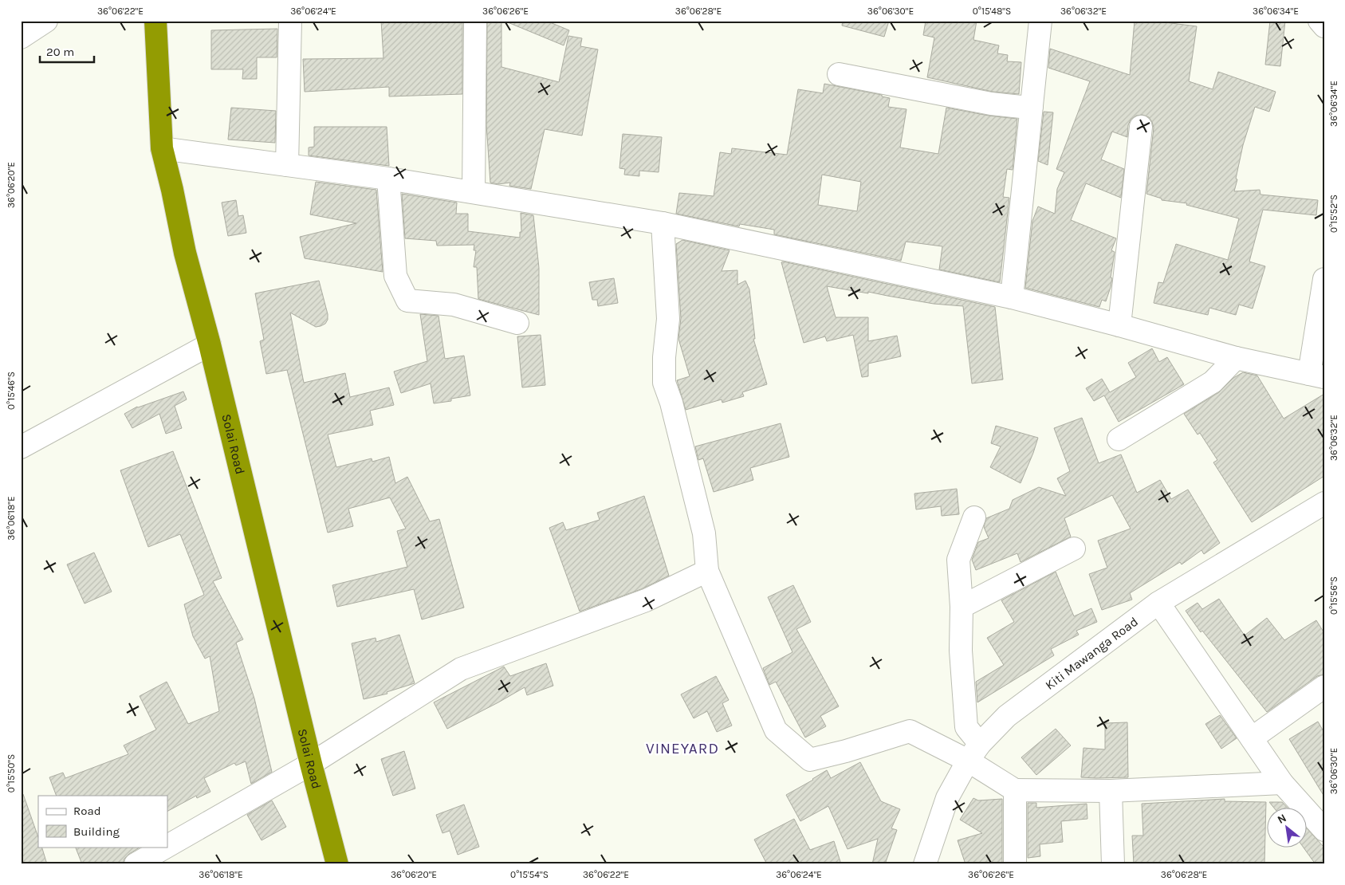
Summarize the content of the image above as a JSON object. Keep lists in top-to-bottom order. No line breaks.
{"streets":{"highway":["Solai Road"],"street":["Kiti Mawanga Road"]},"districts":["VINEYARD"],"legend":["Road","Building"],"scale_bar":"20 m","north":"top left","coordinates":["36°06'22\"E","36°06'24\"E","36°06'26\"E","36°06'28\"E","36°06'30\"E","0°15'48\"S","36°06'32\"E","36°06'34\"E","36°06'20\"E","0°15'52\"S","0°15'46\"S","36°06'18\"E","0°15'56\"S","0°15'50\"S","0°15'54\"S"]}
